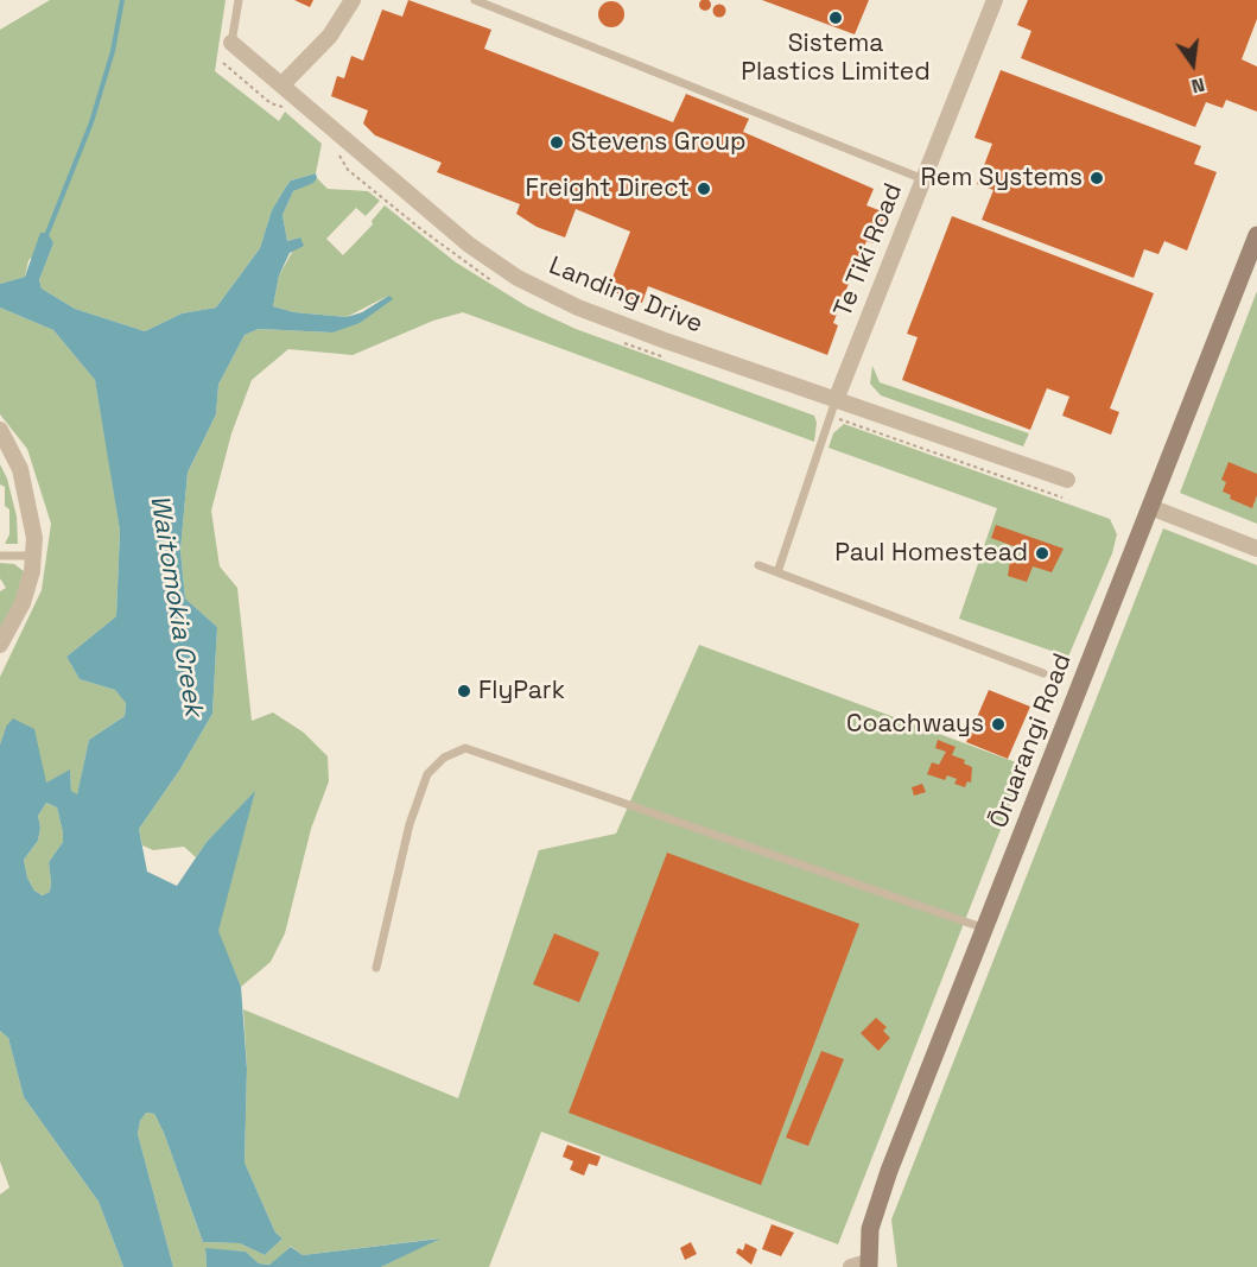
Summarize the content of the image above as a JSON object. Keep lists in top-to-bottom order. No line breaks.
{"streets":{"street":["Te Tiki Road","Landing Drive","Ōruarangi Road"]},"crossings":[["Te Tiki Road","Landing Drive"]],"water":["Waitomokia Creek"],"places":["Sistema Plastics Limited","Stevens Group","Rem Systems","Freight Direct","Paul Homestead","FlyPark","Coachways"],"north":"bottom"}
